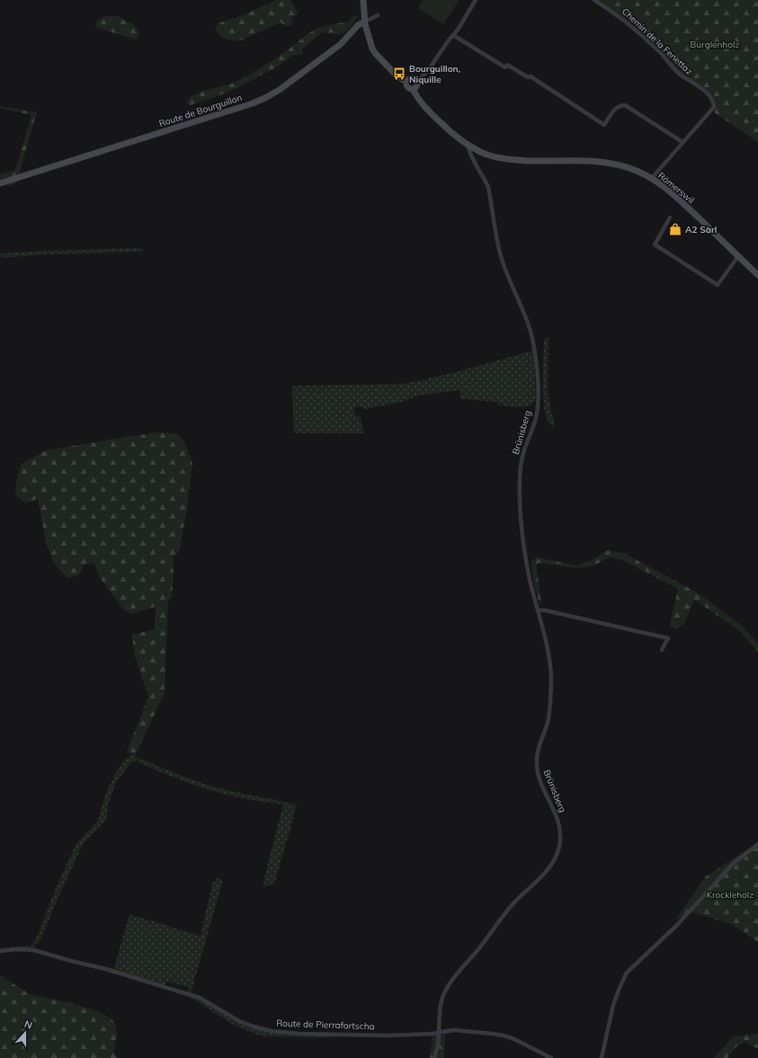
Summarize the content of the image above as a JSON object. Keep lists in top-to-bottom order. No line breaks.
{"streets":{"main road":["Route de Bourguillon","Römerswil"],"street":["Chemin de la Fenettaz","Brünisberg","Route de Pierrafortscha"]},"crossings":[["Chemin de la Fenettaz","Römerswil"],["Römerswil","Brünisberg"],["Brünisberg","Route de Pierrafortscha"]],"parks":["Bürglenholz","Krockleholz"],"places":{"bus stop":["Bourguillon, Niquille"],"shop":["A2 Sàrl"]},"north":"top"}
